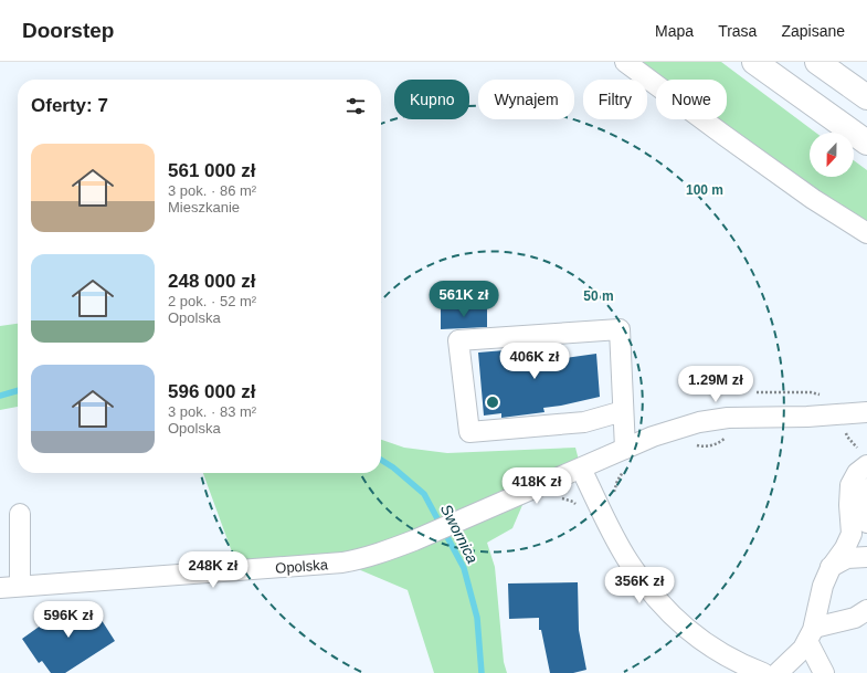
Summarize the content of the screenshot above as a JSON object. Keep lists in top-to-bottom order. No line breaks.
{"streets":{"street":["Opolska"]},"water":["Swornica"],"north":"bottom","page":{"header":"Doorstep","nav":["Mapa","Trasa","Zapisane"],"chip":["Kupno","Wynajem","Filtry","Nowe"],"heading":"Oferty: 7","list":[{"name":"561 000 zł","note":"3 pok. · 86 m² · Mieszkanie"},{"name":"248 000 zł","note":"2 pok. · 52 m² · Opolska"},{"name":"596 000 zł","note":"3 pok. · 83 m² · Opolska"}],"price":["561K zł","406K zł","1.29M zł","418K zł","248K zł","356K zł","596K zł"]},"rings":["100 m","50 m"]}
